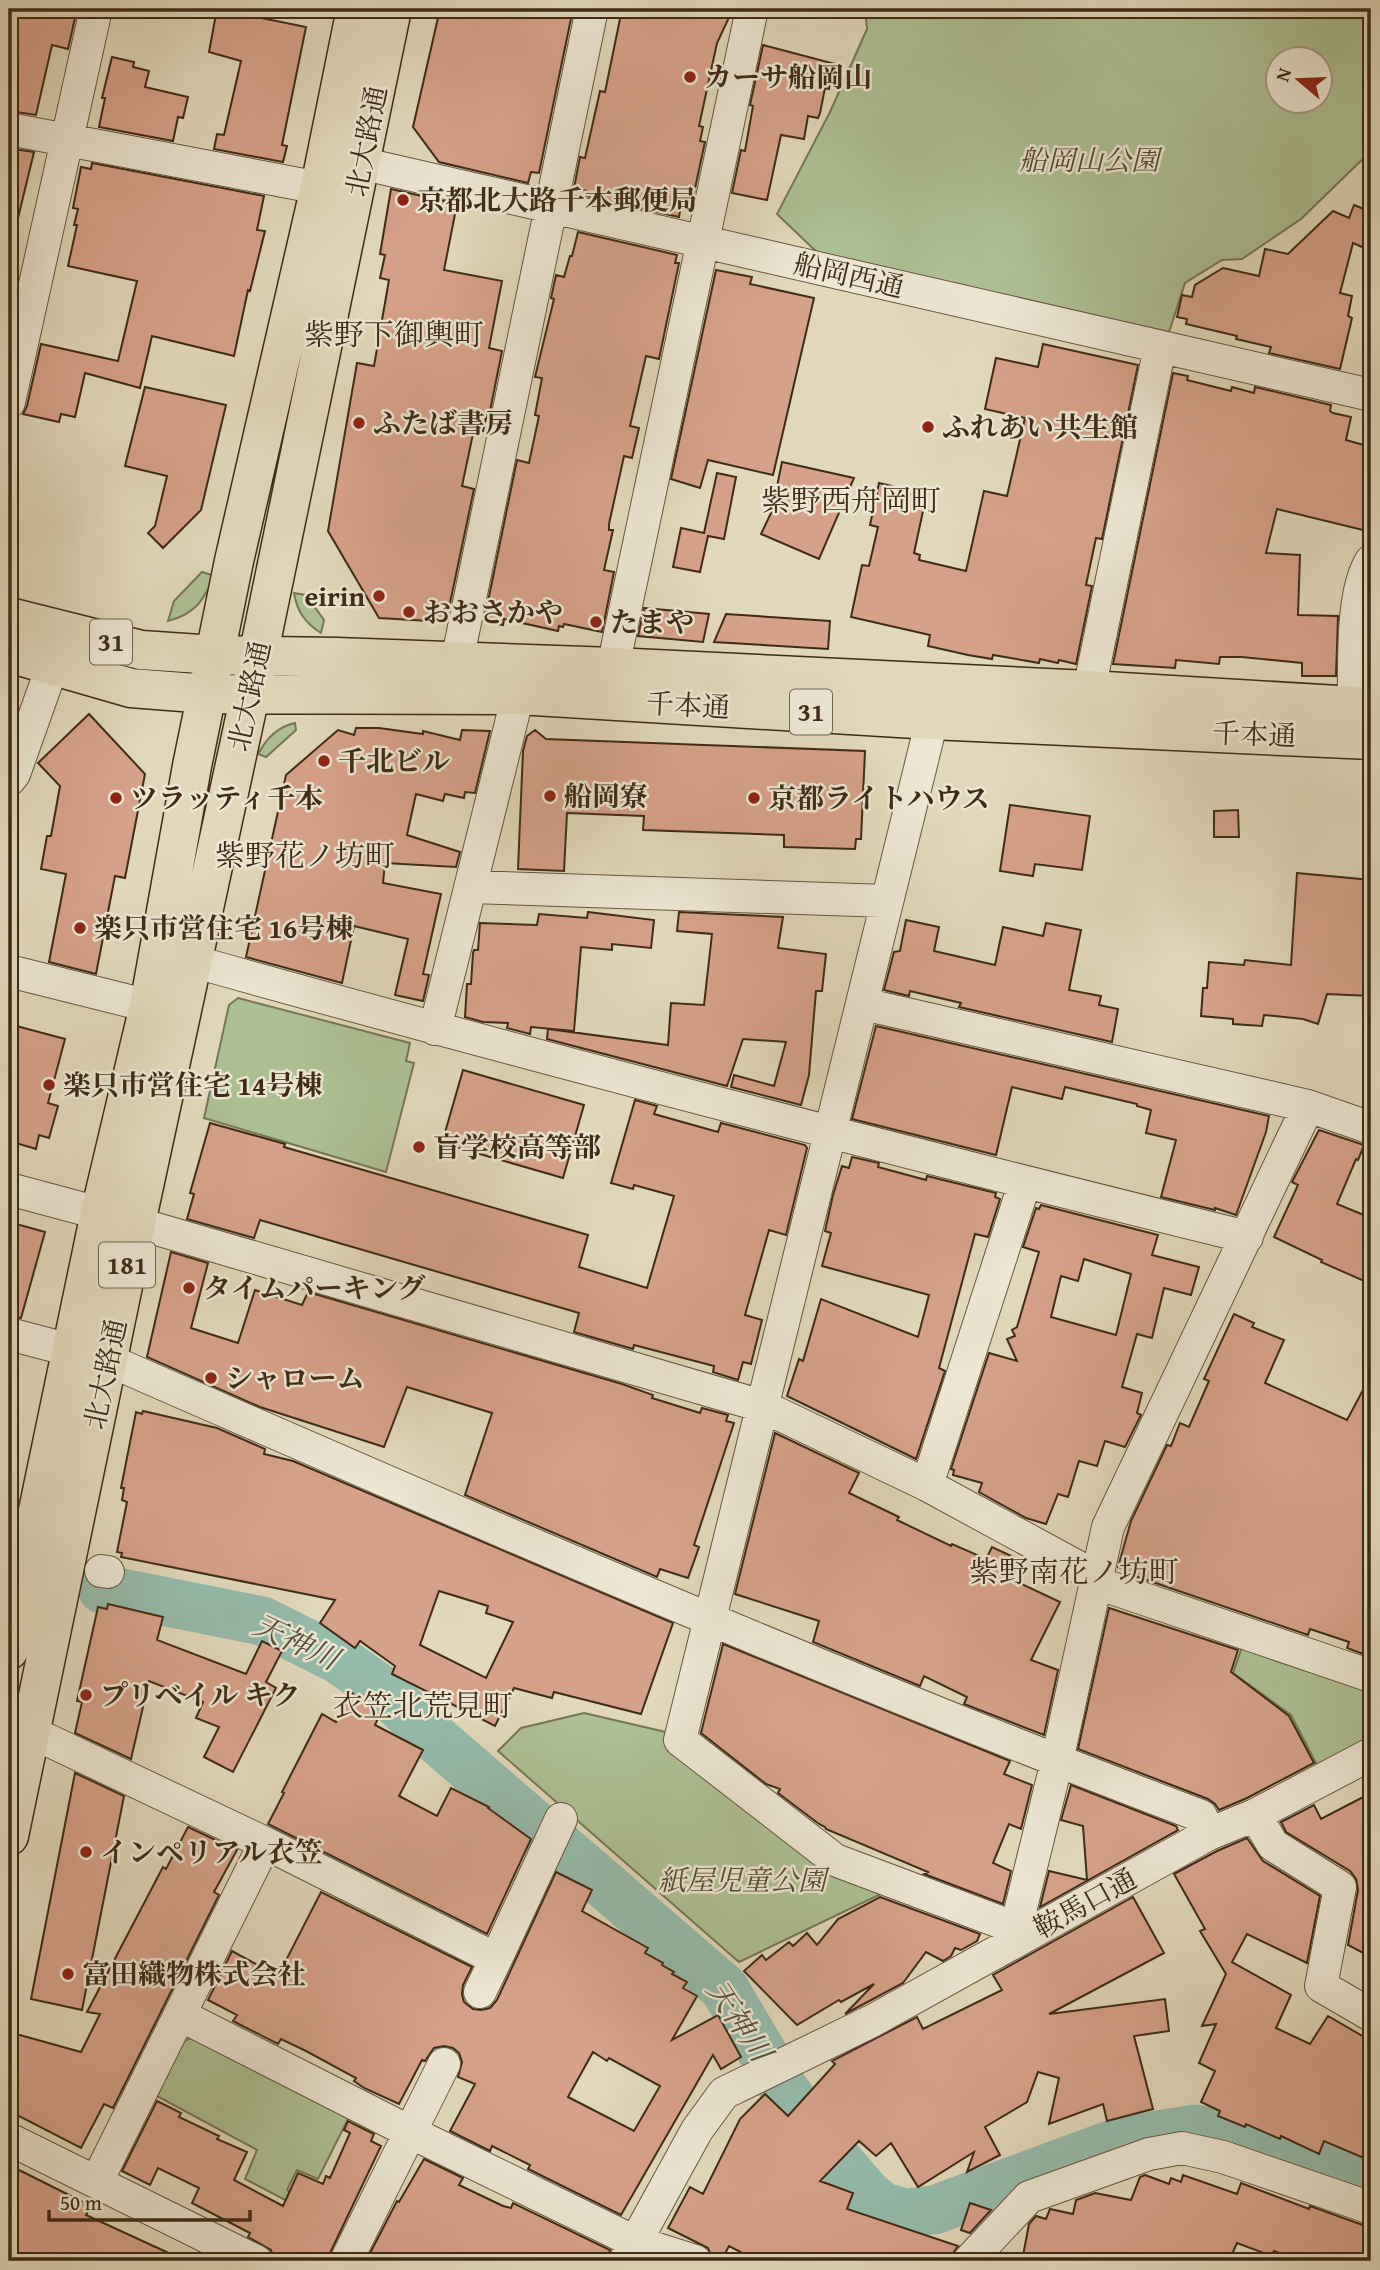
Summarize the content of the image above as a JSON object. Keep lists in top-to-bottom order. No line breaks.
{"streets":{"main road":["北大路通","31","千本通","181"],"street":["船岡西通","鞍馬口通"]},"crossings":[["北大路通","船岡西通"],["北大路通","千本通"]],"districts":["紫野下御輿町","紫野西舟岡町","紫野花ノ坊町","紫野南花ノ坊町","衣笠北荒見町"],"water":["天神川"],"parks":["船岡山公園","紙屋児童公園"],"places":["カーサ船岡山","京都北大路千本郵便局","ふたば書房","ふれあい共生館","eirin","おおさかや","たまや","千北ビル","船岡寮","ツラッティ千本","京都ライトハウス","楽只市営住宅 16号棟","楽只市営住宅 14号棟","盲学校高等部","タイムパーキング","シャローム","プリベイル キク","インペリアル衣笠","富田織物株式会社"],"scale_bar":"50 m","north":"left"}
